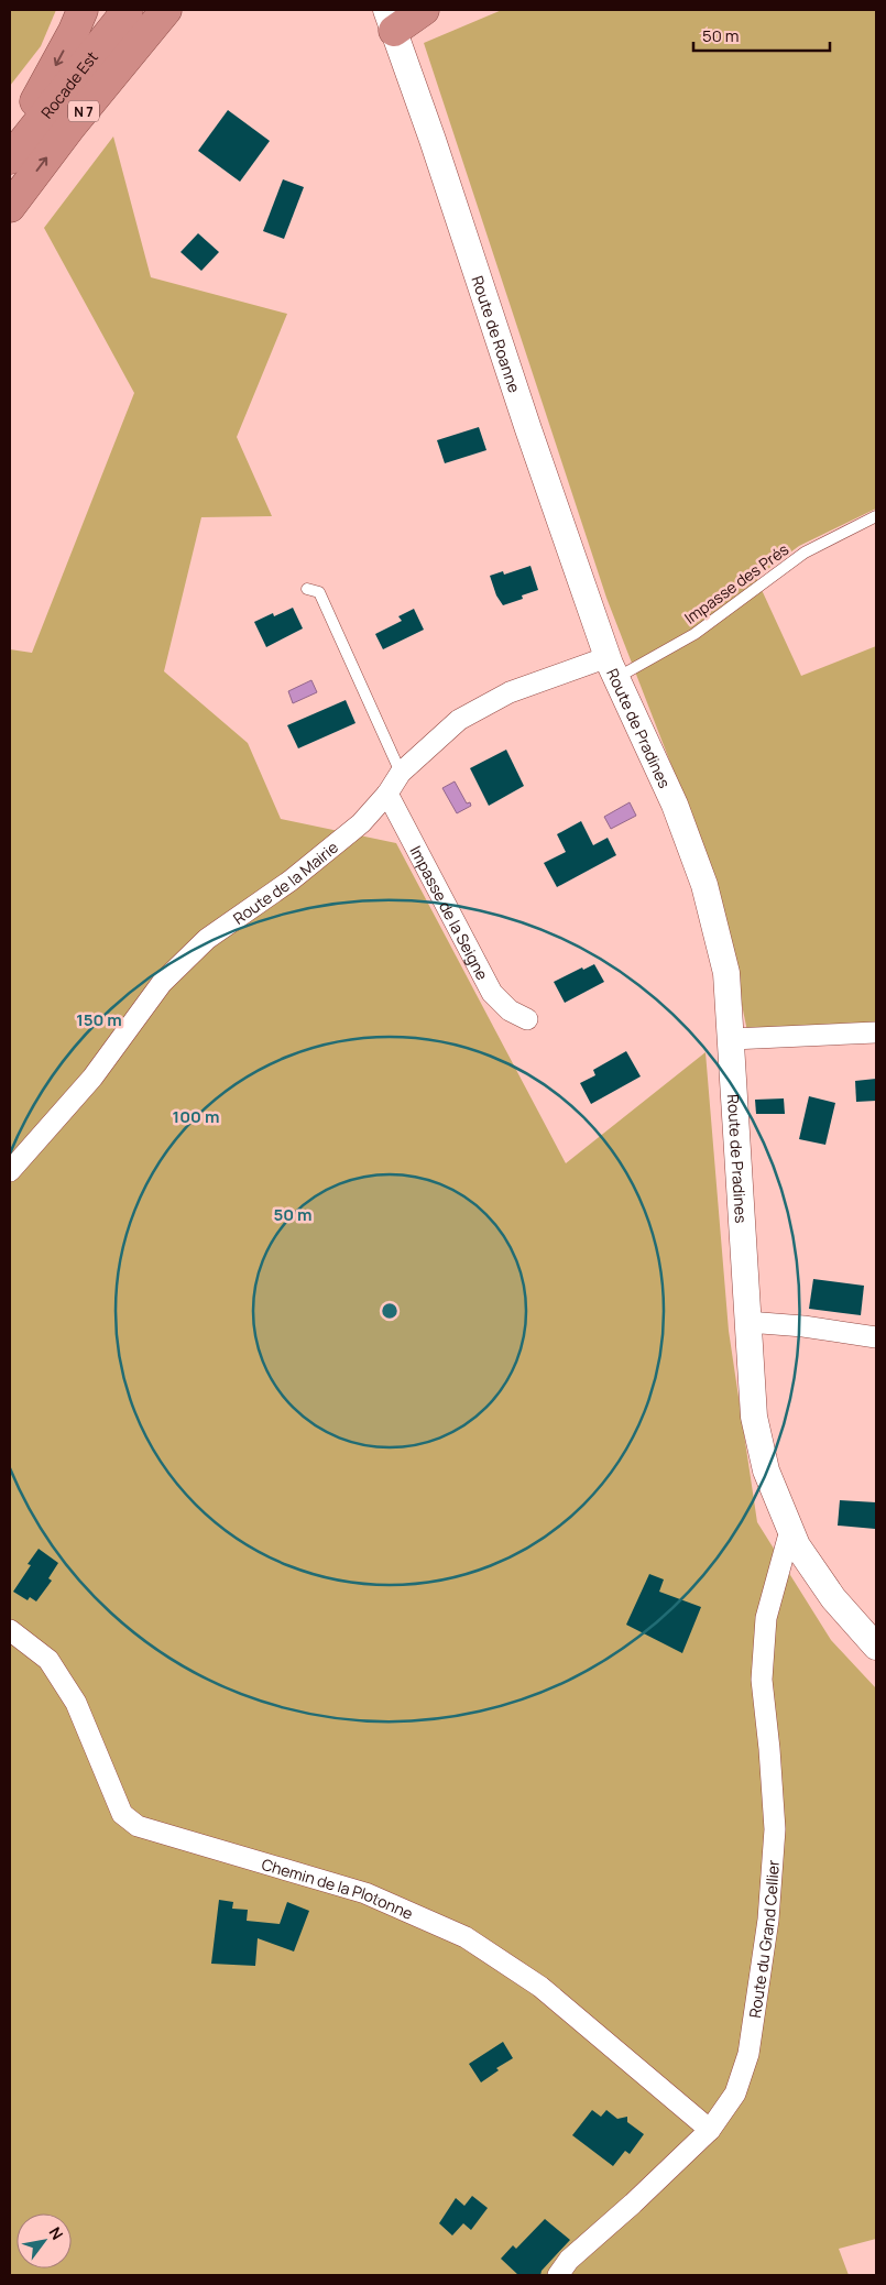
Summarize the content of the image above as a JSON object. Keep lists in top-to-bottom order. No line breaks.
{"streets":{"highway":["Rocade Est","N 7"],"street":["Route de Roanne","Route de Pradines","Route de la Mairie","Impasse de la Seigne","Chemin de la Plotonne","Route du Grand Cellier"],"lane":["Impasse des Prés"]},"crossings":[["Route de Roanne","Impasse des Prés"],["Route de Roanne","Route de Pradines"],["Route de Roanne","Route de la Mairie"],["Impasse des Prés","Route de Pradines"],["Impasse des Prés","Route de la Mairie"],["Route de Pradines","Route de la Mairie"],["Route de Pradines","Route du Grand Cellier"],["Route de la Mairie","Impasse de la Seigne"],["Chemin de la Plotonne","Route du Grand Cellier"]],"scale_bar":"50 m","north":"top right","rings":["150 m","100 m","50 m"]}
